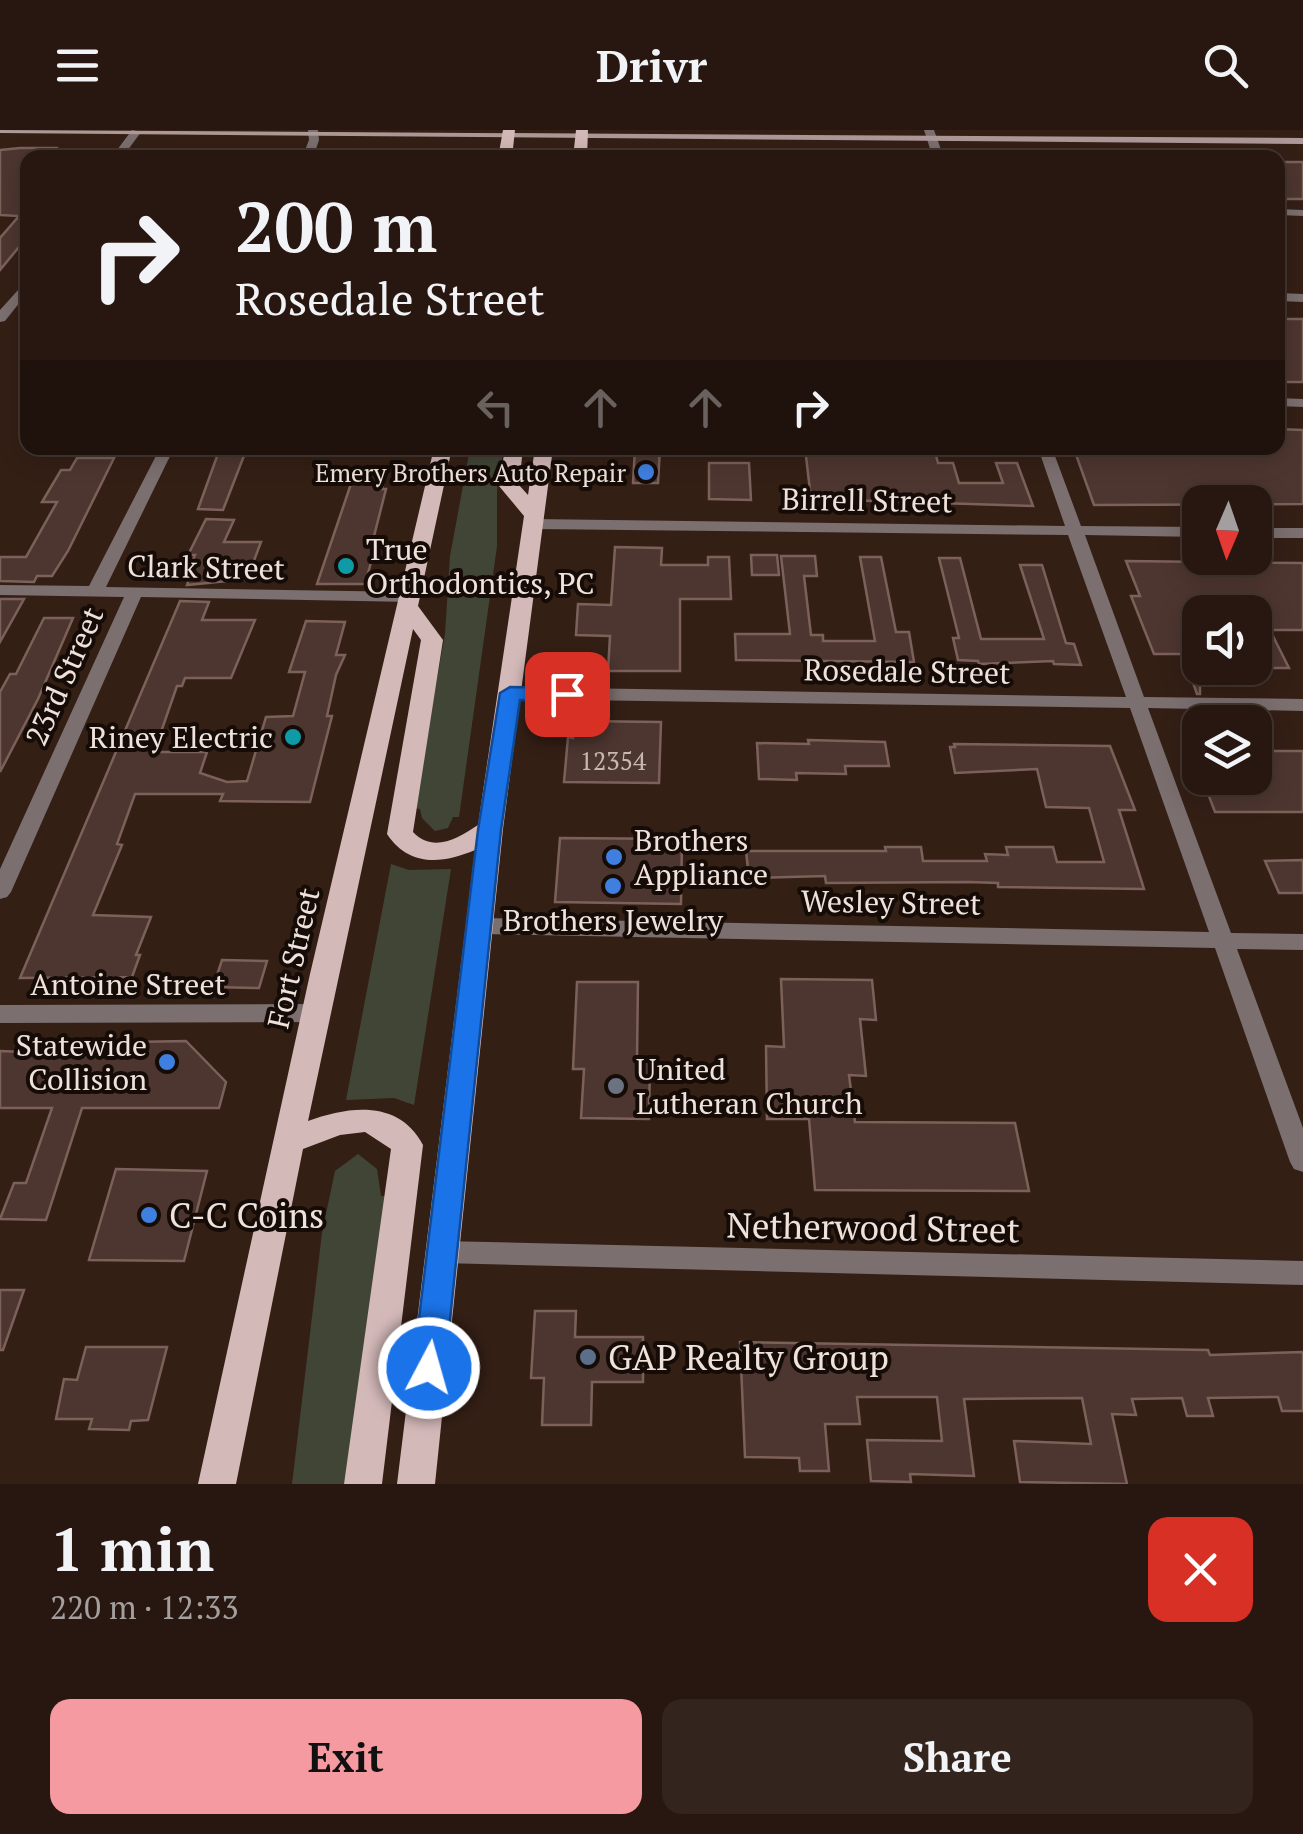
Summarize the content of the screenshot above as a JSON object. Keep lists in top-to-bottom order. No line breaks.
{"streets":{"main road":["Fort Street"],"street":["Birrell Street","Clark Street","Rosedale Street","23rd Street","Wesley Street","Antoine Street","Netherwood Street"]},"crossings":[["Clark Street","23rd Street"],["Clark Street","Fort Street"],["Fort Street","Antoine Street"]],"places":["Emery Brothers Auto Repair","True Orthodontics, PC","Riney Electric","Brothers Appliance","Brothers Jewelry","Statewide Collision","United Lutheran Church","C-C Coins","GAP Realty Group"],"house_numbers":["12354"],"north":"bottom","page":{"header":"Drivr","turn":["200 m","Rosedale Street"],"heading":["1 min","220 m · 12:33"],"buttons":["Exit","Share"]}}
